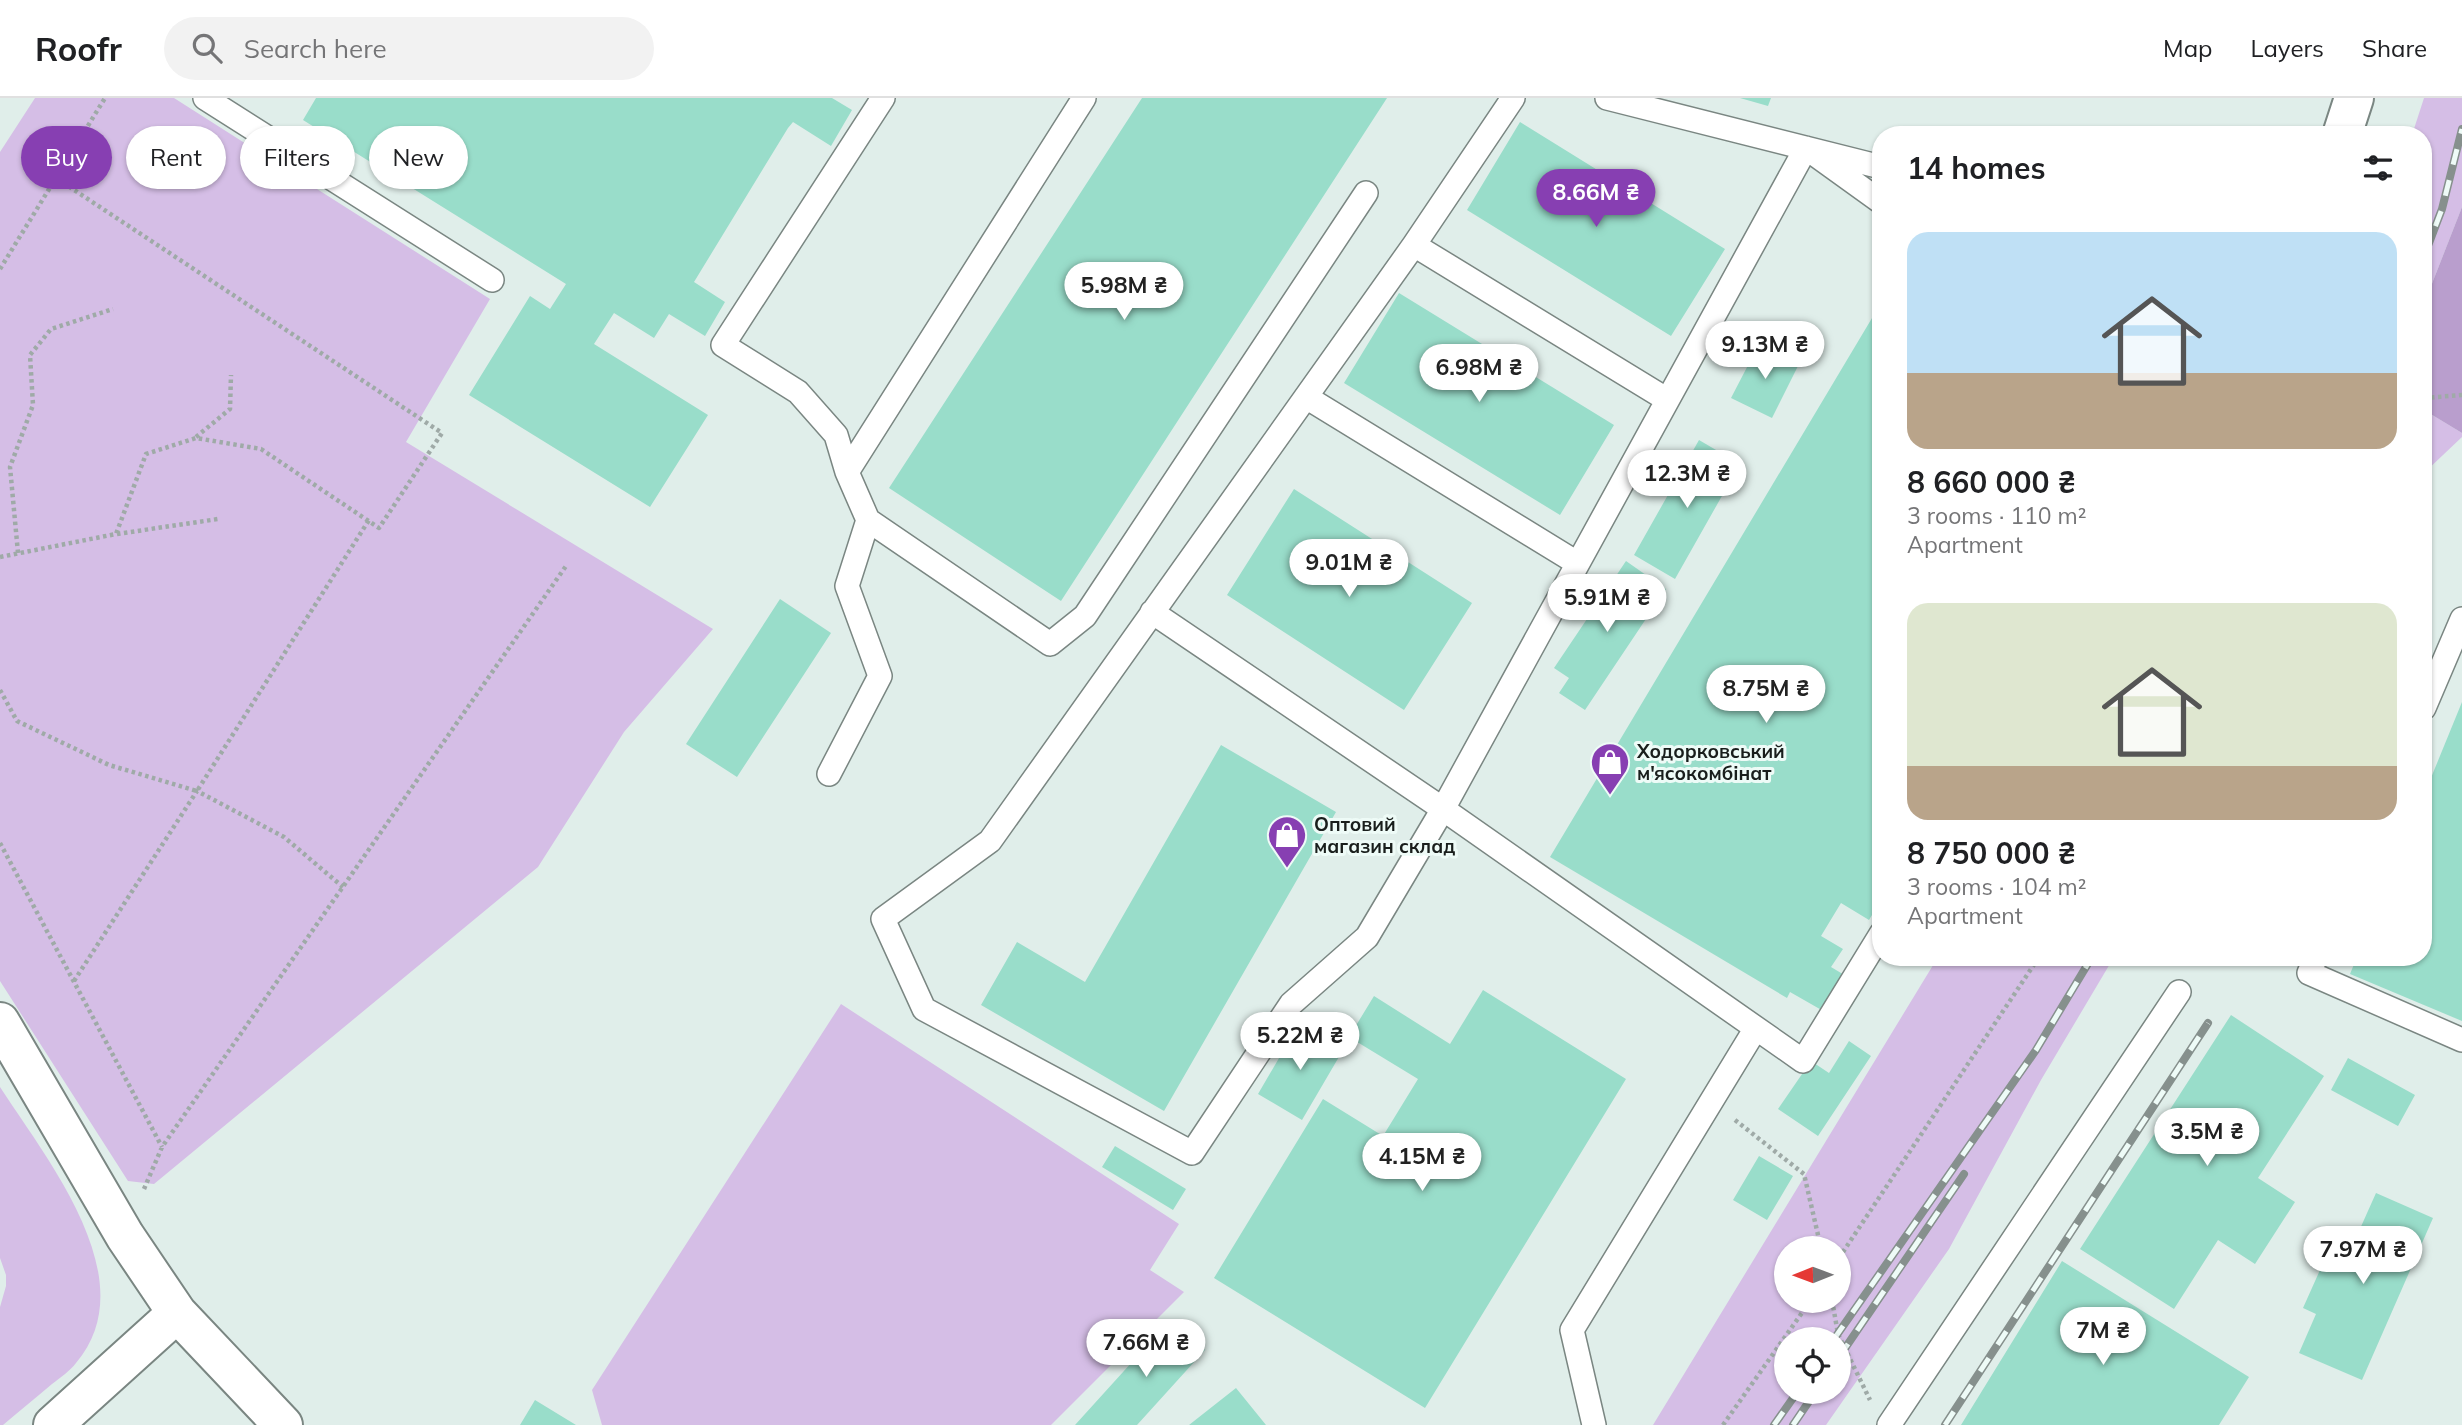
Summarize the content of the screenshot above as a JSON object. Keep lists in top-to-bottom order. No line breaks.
{"places":{"shop":["Ходорковський м'ясокомбінат","Оптовий магазин склад"]},"north":"left","page":{"header":"Roofr","search":"Search here","nav":["Map","Layers","Share"],"chip":["Buy","Rent","Filters","New"],"heading":"14 homes","price":["8.66M ₴","5.98M ₴","9.13M ₴","6.98M ₴","12.3M ₴","9.01M ₴","5.91M ₴","8.75M ₴","5.22M ₴","3.5M ₴","4.15M ₴","7.97M ₴","7M ₴","7.66M ₴"],"list":[{"name":"8 660 000 ₴","note":"3 rooms · 110 m² · Apartment"},{"name":"8 750 000 ₴","note":"3 rooms · 104 m² · Apartment"}]}}
